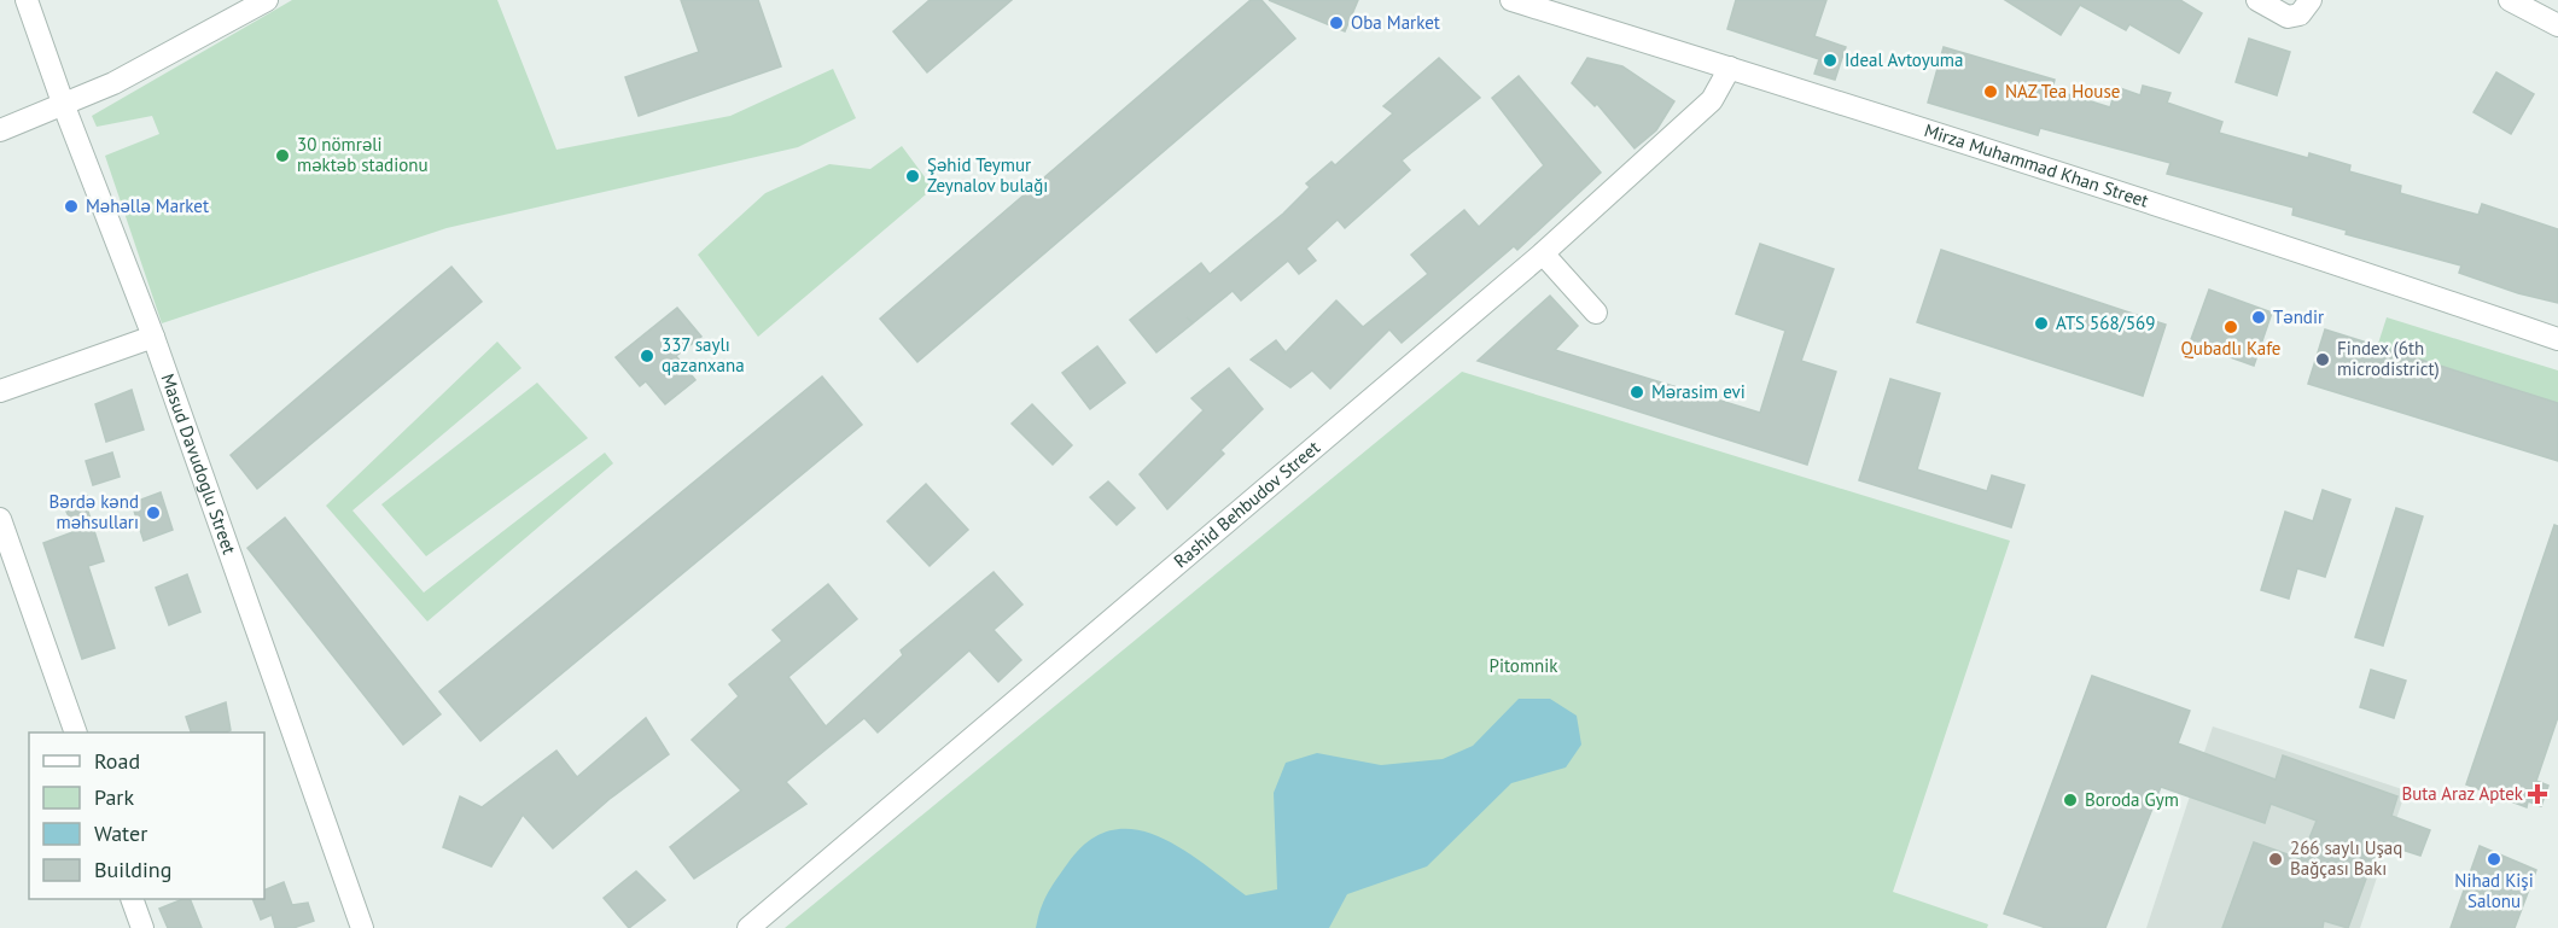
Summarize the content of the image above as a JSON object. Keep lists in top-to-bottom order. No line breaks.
{"streets":{"street":["Mirza Muhammad Khan Street","Masud Davudoglu Street","Rashid Behbudov Street"]},"crossings":[["Mirza Muhammad Khan Street","Rashid Behbudov Street"]],"parks":["Pitomnik"],"places":{"other":["Oba Market","Ideal Avtoyuma","NAZ Tea House","30 nömrəli məktəb stadionu","Şəhid Teymur Zeynalov bulağı","Məhəllə Market","Təndir","ATS 568/569","Qubadlı Kafe","337 saylı qazanxana","Findex (6th microdistrict)","Mərasim evi","Bərdə kənd məhsulları","Boroda Gym","266 saylı Uşaq Bağçası Bakı","Nihad Kişi Salonu"],"health":["Buta Araz Aptek"]},"legend":["Road","Park","Water","Building"]}
